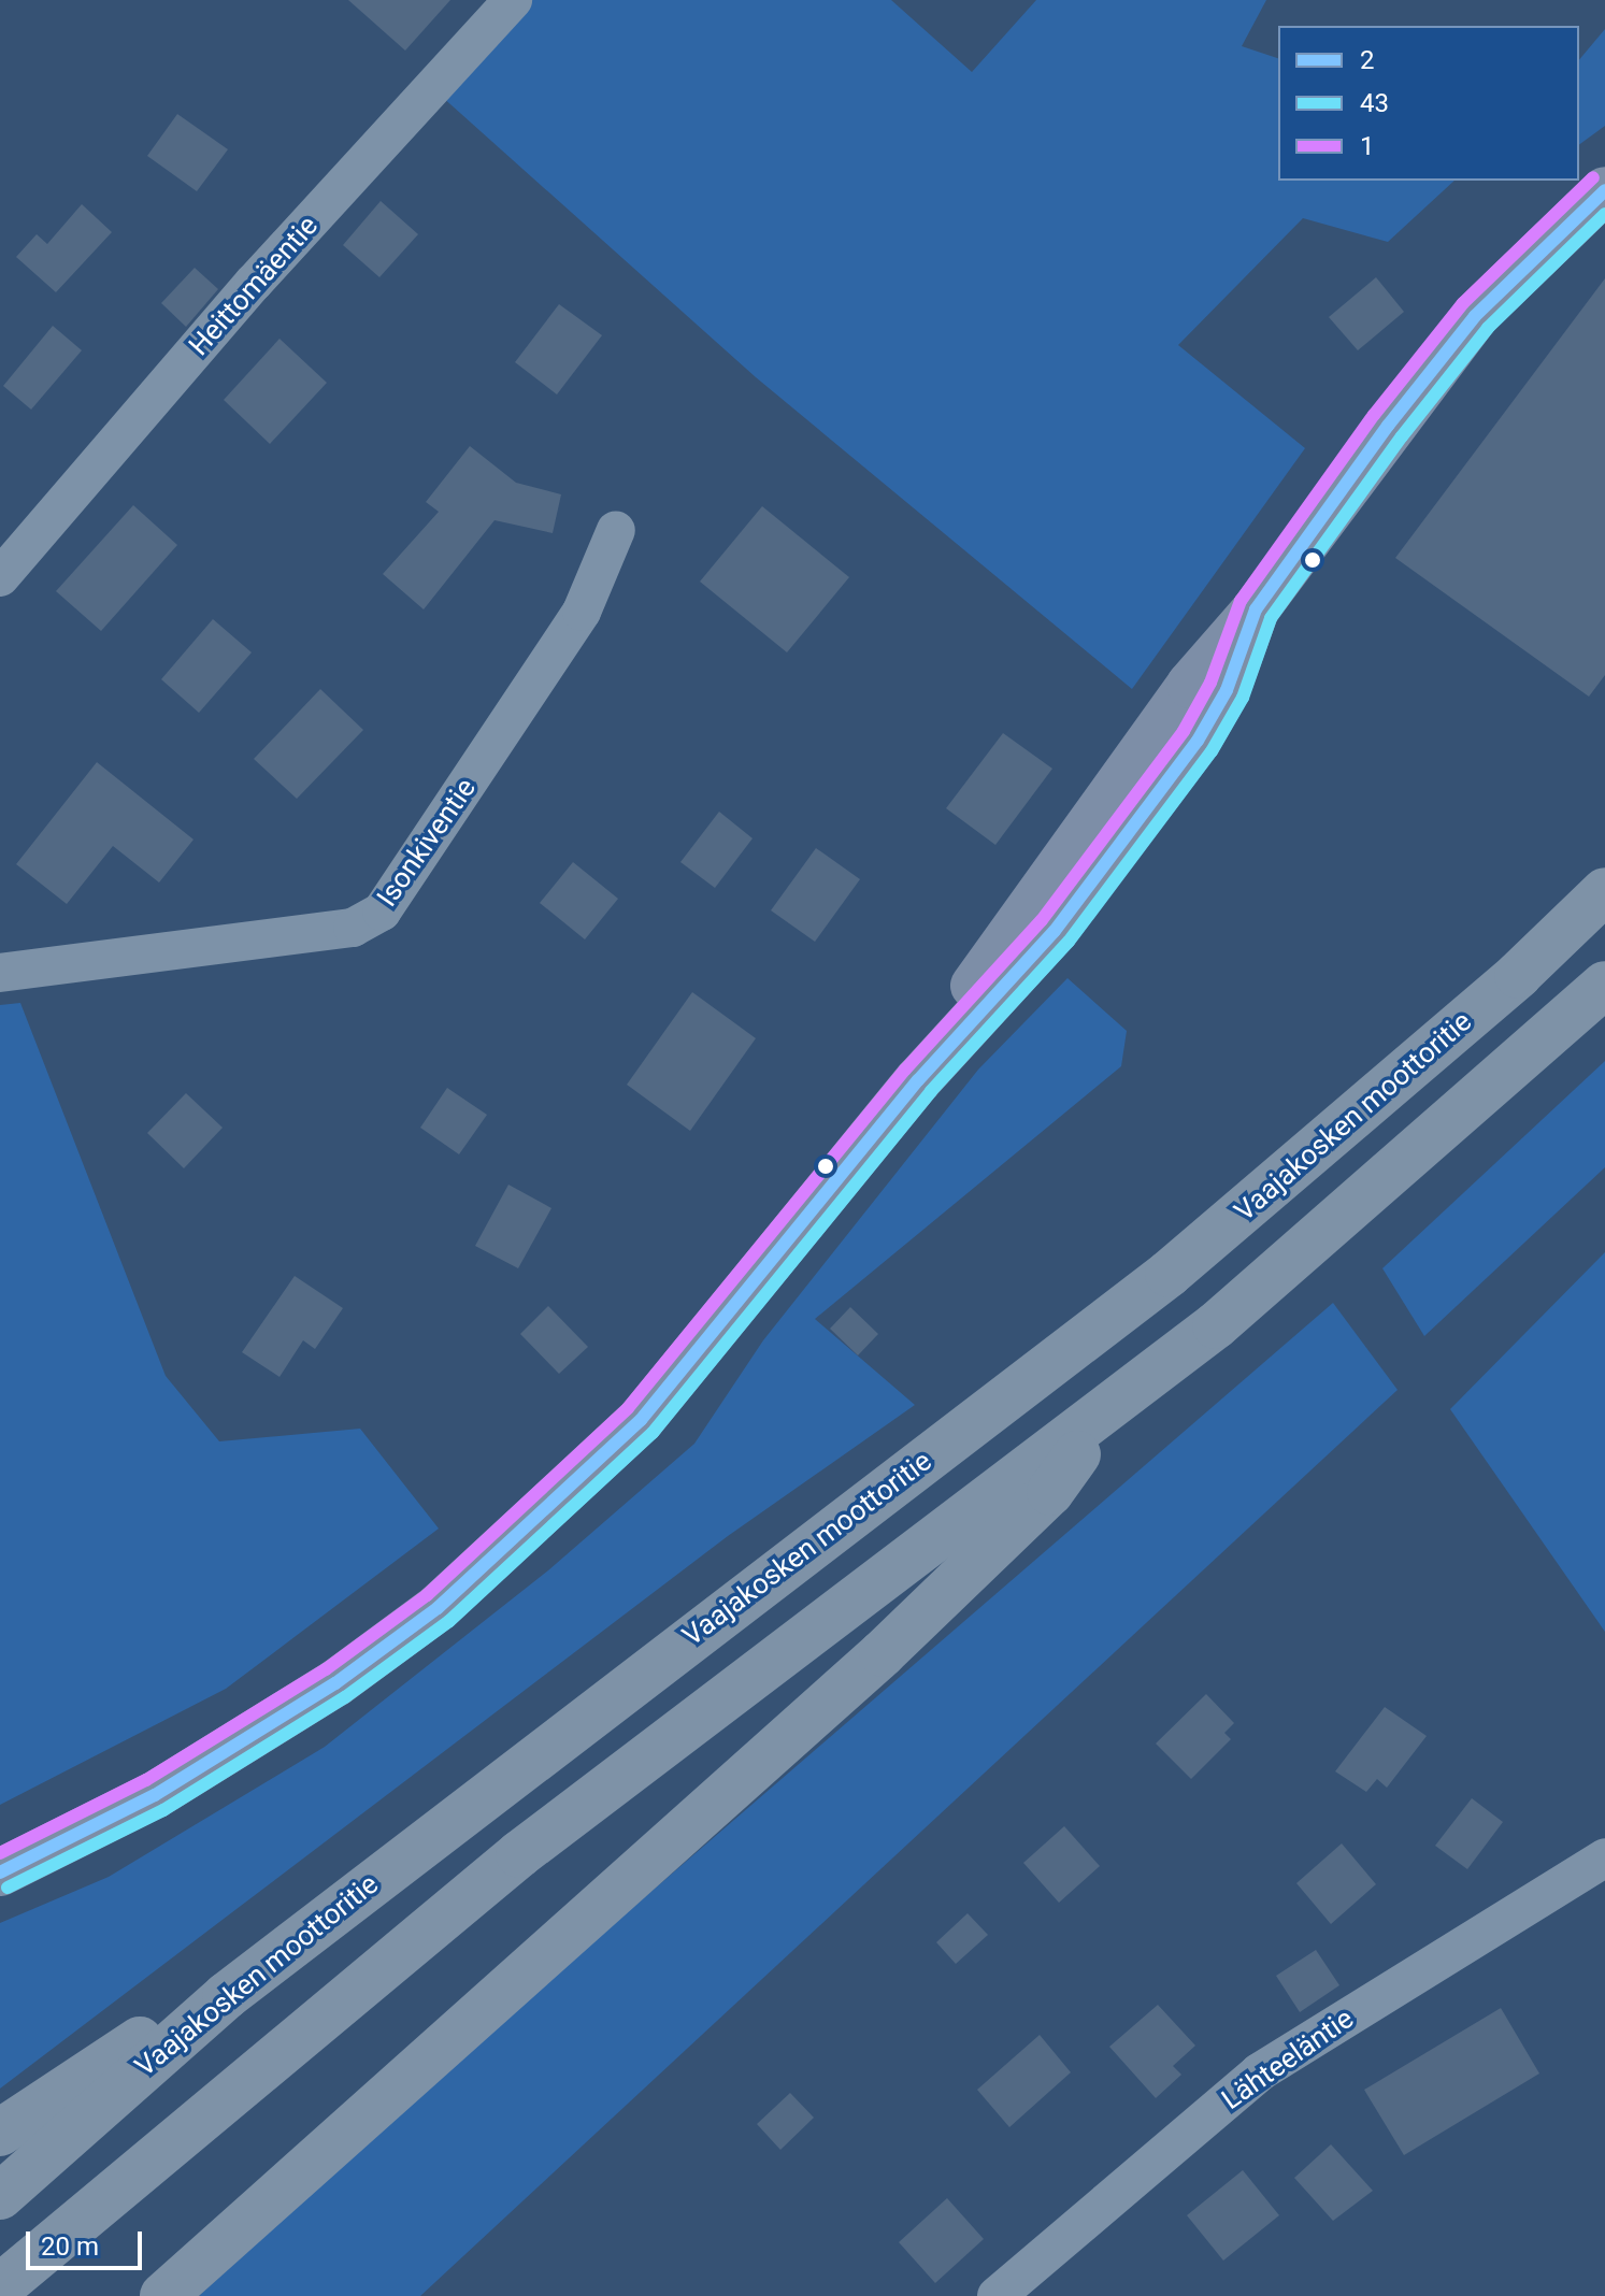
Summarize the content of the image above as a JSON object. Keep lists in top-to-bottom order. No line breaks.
{"streets":{"highway":["Vaajakosken moottoritie"],"street":["Heittomäentie","Isonkiventie","Lähteeläntie"]},"lines":["transit line 1","transit line 2","transit line 43"],"legend":["2","43","1"],"scale_bar":"20 m"}
